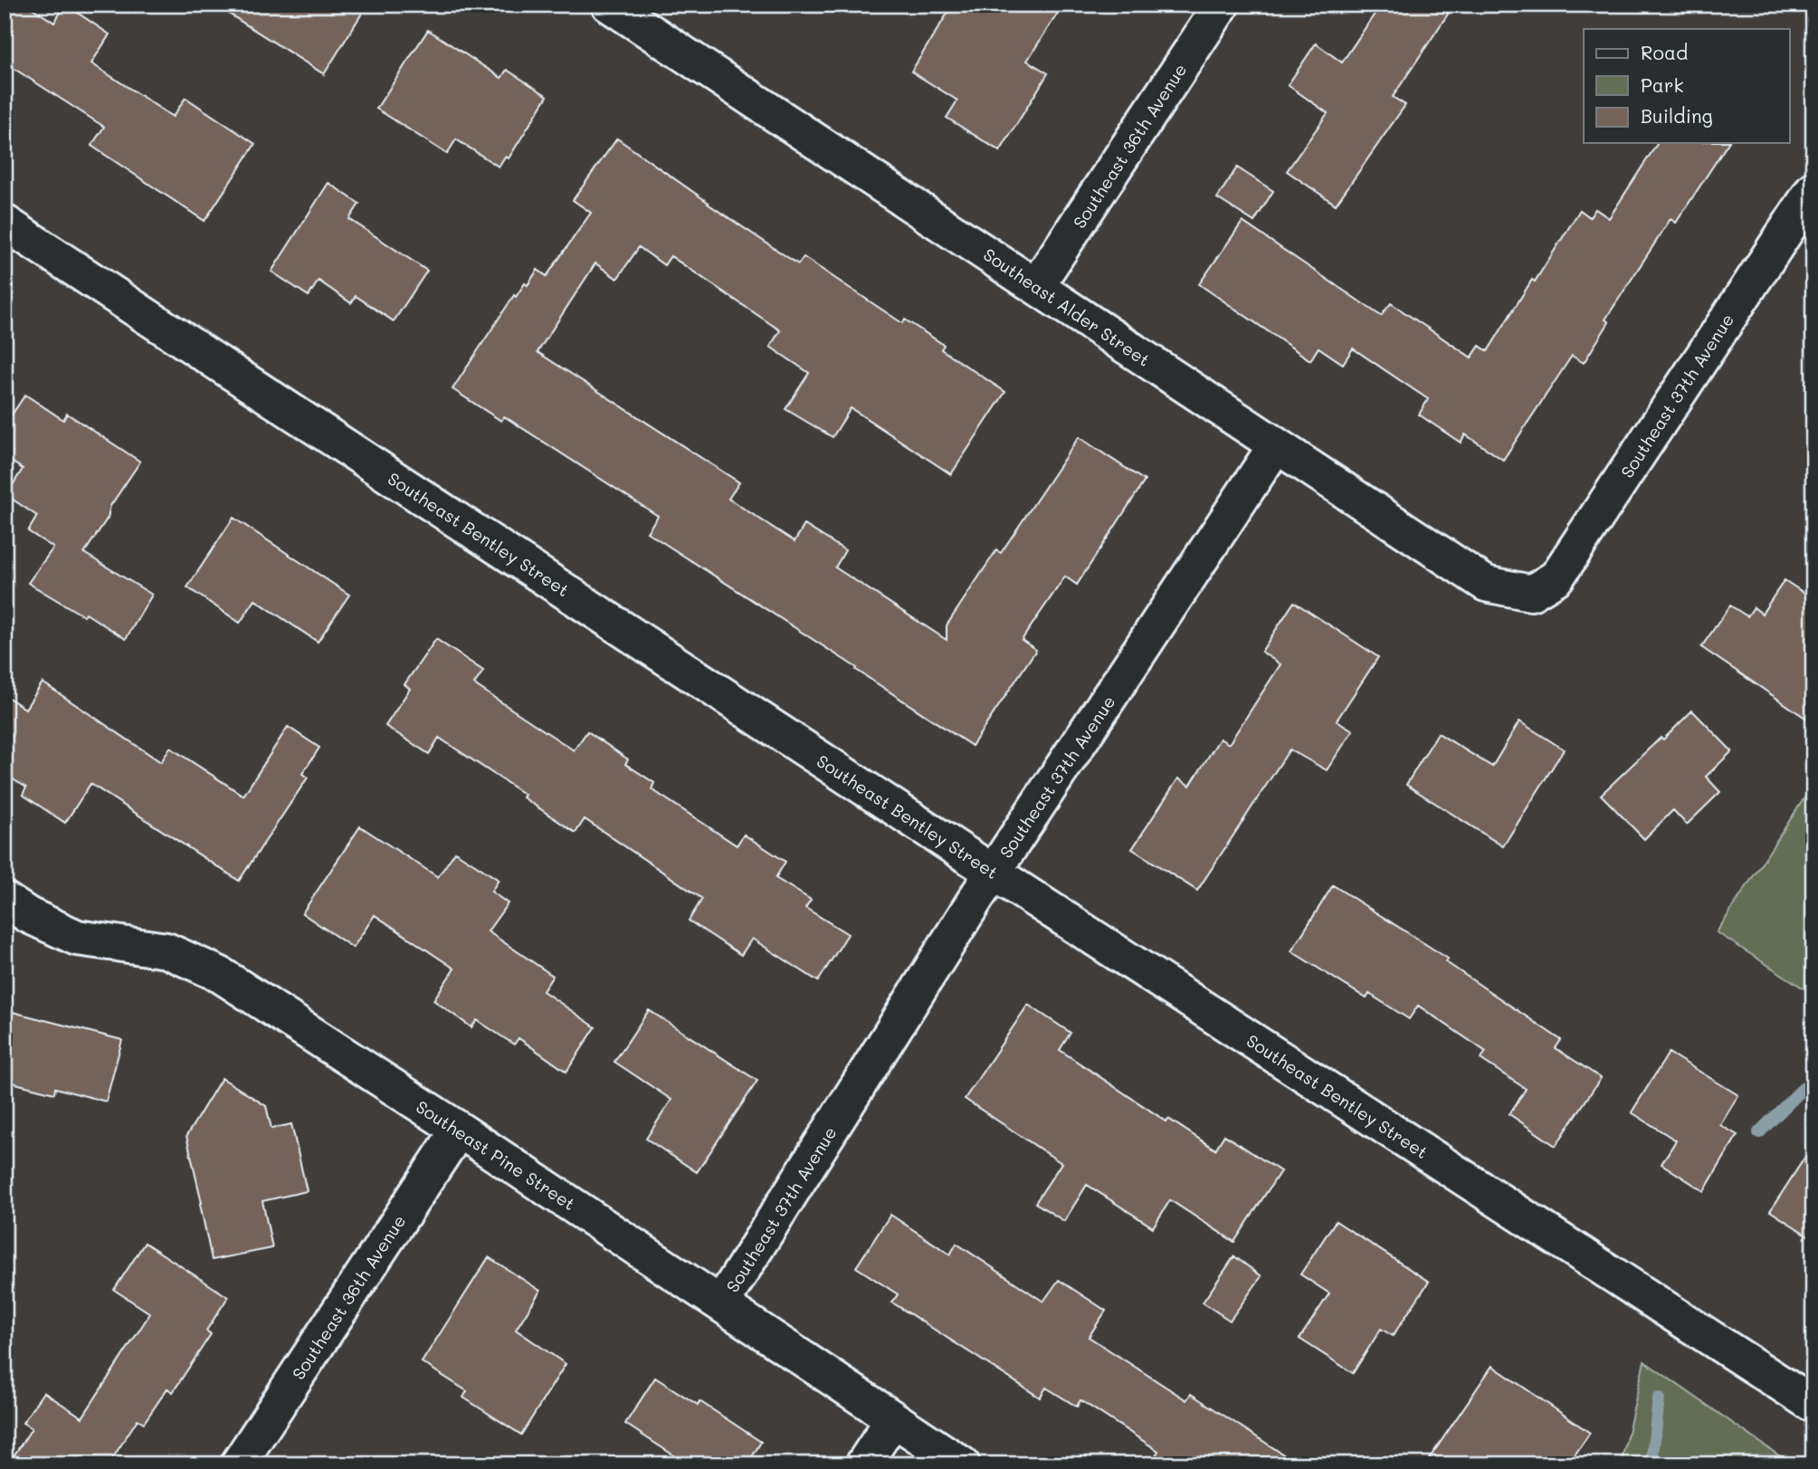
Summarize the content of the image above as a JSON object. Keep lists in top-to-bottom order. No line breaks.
{"streets":{"street":["Southeast 36th Avenue","Southeast Alder Street","Southeast 37th Avenue","Southeast Bentley Street","Southeast Pine Street"]},"crossings":[["Southeast 36th Avenue","Southeast Alder Street"],["Southeast 36th Avenue","Southeast Pine Street"],["Southeast Alder Street","Southeast 37th Avenue"],["Southeast 37th Avenue","Southeast Bentley Street"],["Southeast 37th Avenue","Southeast Pine Street"]],"legend":["Road","Park","Building"]}
